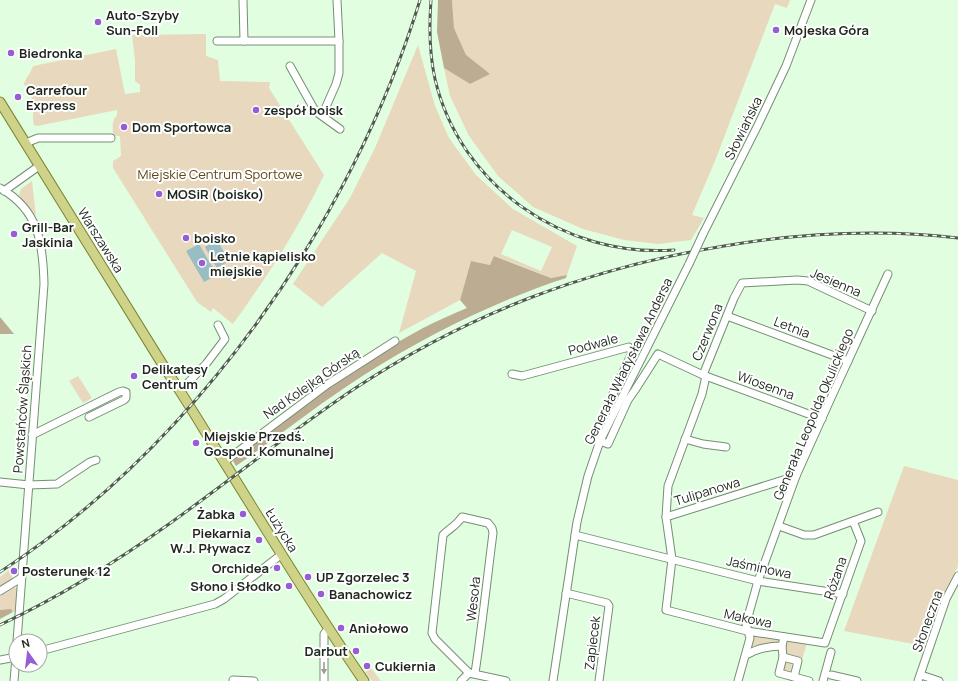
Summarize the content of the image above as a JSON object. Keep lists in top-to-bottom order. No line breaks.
{"streets":{"main road":["Warszawska","Łużycka"],"street":["Słowiańska","Jesienna","Letnia","Czerwona","Podwale","Generała Władysława Andersa","Nad Kolejką Górską","Wiosenna","Powstańców Śląskich","Generała Leopolda Okulickiego","Tulipanowa","Jaśminowa","Różana","Wesoła","Makowa","Słoneczna","Zapiecek"]},"crossings":[["Słowiańska","Generała Władysława Andersa"],["Warszawska","Łużycka"],["Jesienna","Czerwona"],["Jesienna","Generała Leopolda Okulickiego"],["Letnia","Czerwona"],["Letnia","Generała Leopolda Okulickiego"],["Czerwona","Podwale"],["Czerwona","Generała Władysława Andersa"],["Czerwona","Wiosenna"],["Podwale","Generała Władysława Andersa"],["Generała Władysława Andersa","Jaśminowa"],["Generała Władysława Andersa","Zapiecek"],["Nad Kolejką Górską","Łużycka"],["Wiosenna","Generała Leopolda Okulickiego"],["Generała Leopolda Okulickiego","Tulipanowa"],["Generała Leopolda Okulickiego","Jaśminowa"],["Generała Leopolda Okulickiego","Makowa"],["Tulipanowa","Jaśminowa"],["Tulipanowa","Makowa"],["Jaśminowa","Różana"],["Różana","Makowa"]],"parks":["Miejskie Centrum Sportowe"],"places":["Auto-Szyby Sun-Foll","Mojeska Góra","Biedronka","Carrefour Express","zespół boisk","Dom Sportowca","MOSiR (boisko)","Grill-Bar Jaskinia","boisko","Letnie kąpielisko miejskie","Delikatesy Centrum","Miejskie Przedś. Gospod. Komunalnej","Żabka","Piekarnia W.J. Pływacz","Orchidea","Posterunek 12","UP Zgorzelec 3","Słono i Słodko","Banachowicz","Aniołowo","Darbut","Cukiernia"],"north":"top"}
